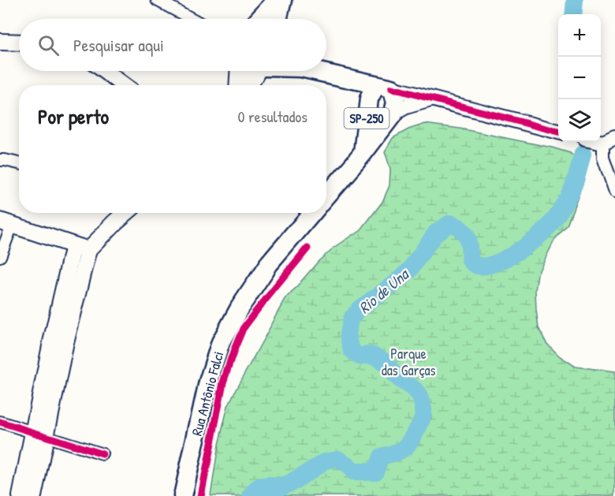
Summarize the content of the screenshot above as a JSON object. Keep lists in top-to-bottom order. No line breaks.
{"streets":{"main road":["SP-250","Rua Antônio Falci"]},"water":["Rio de Una"],"parks":["Parque das Garças"],"page":{"map_buttons":["+","−"],"search":"Pesquisar aqui","heading":["Por perto","0 resultados"]}}
